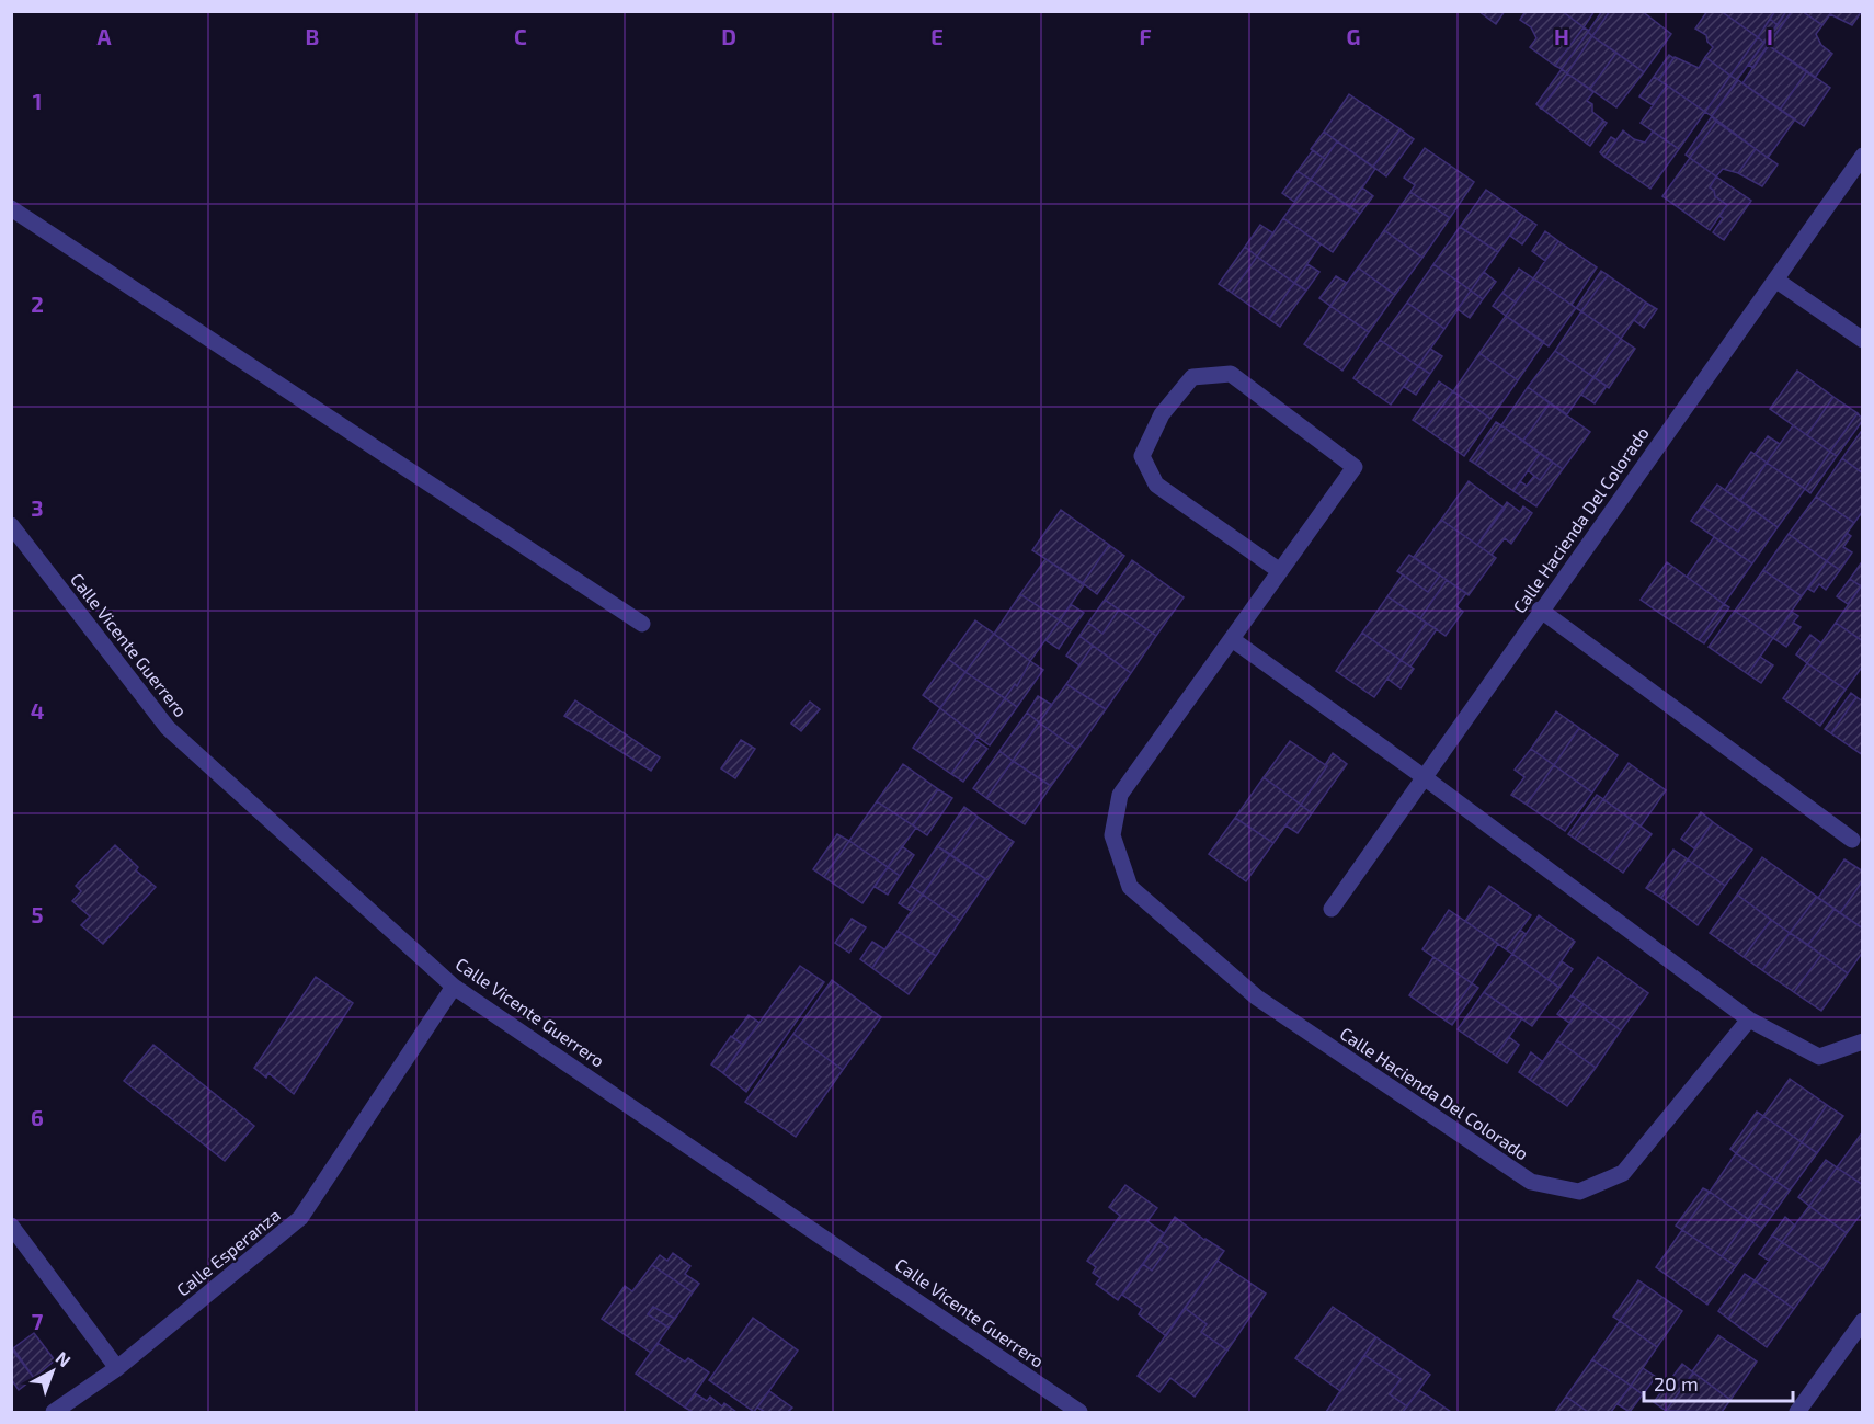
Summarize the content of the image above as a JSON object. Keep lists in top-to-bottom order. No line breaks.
{"streets":{"street":["Calle Hacienda Del Colorado","Calle Vicente Guerrero","Calle Esperanza"]},"crossings":[["Calle Vicente Guerrero","Calle Esperanza"]],"scale_bar":"20 m","north":"top right","grid":{"columns":["A","B","C","D","E","F","G","H","I"],"rows":["1","2","3","4","5","6","7"]}}
